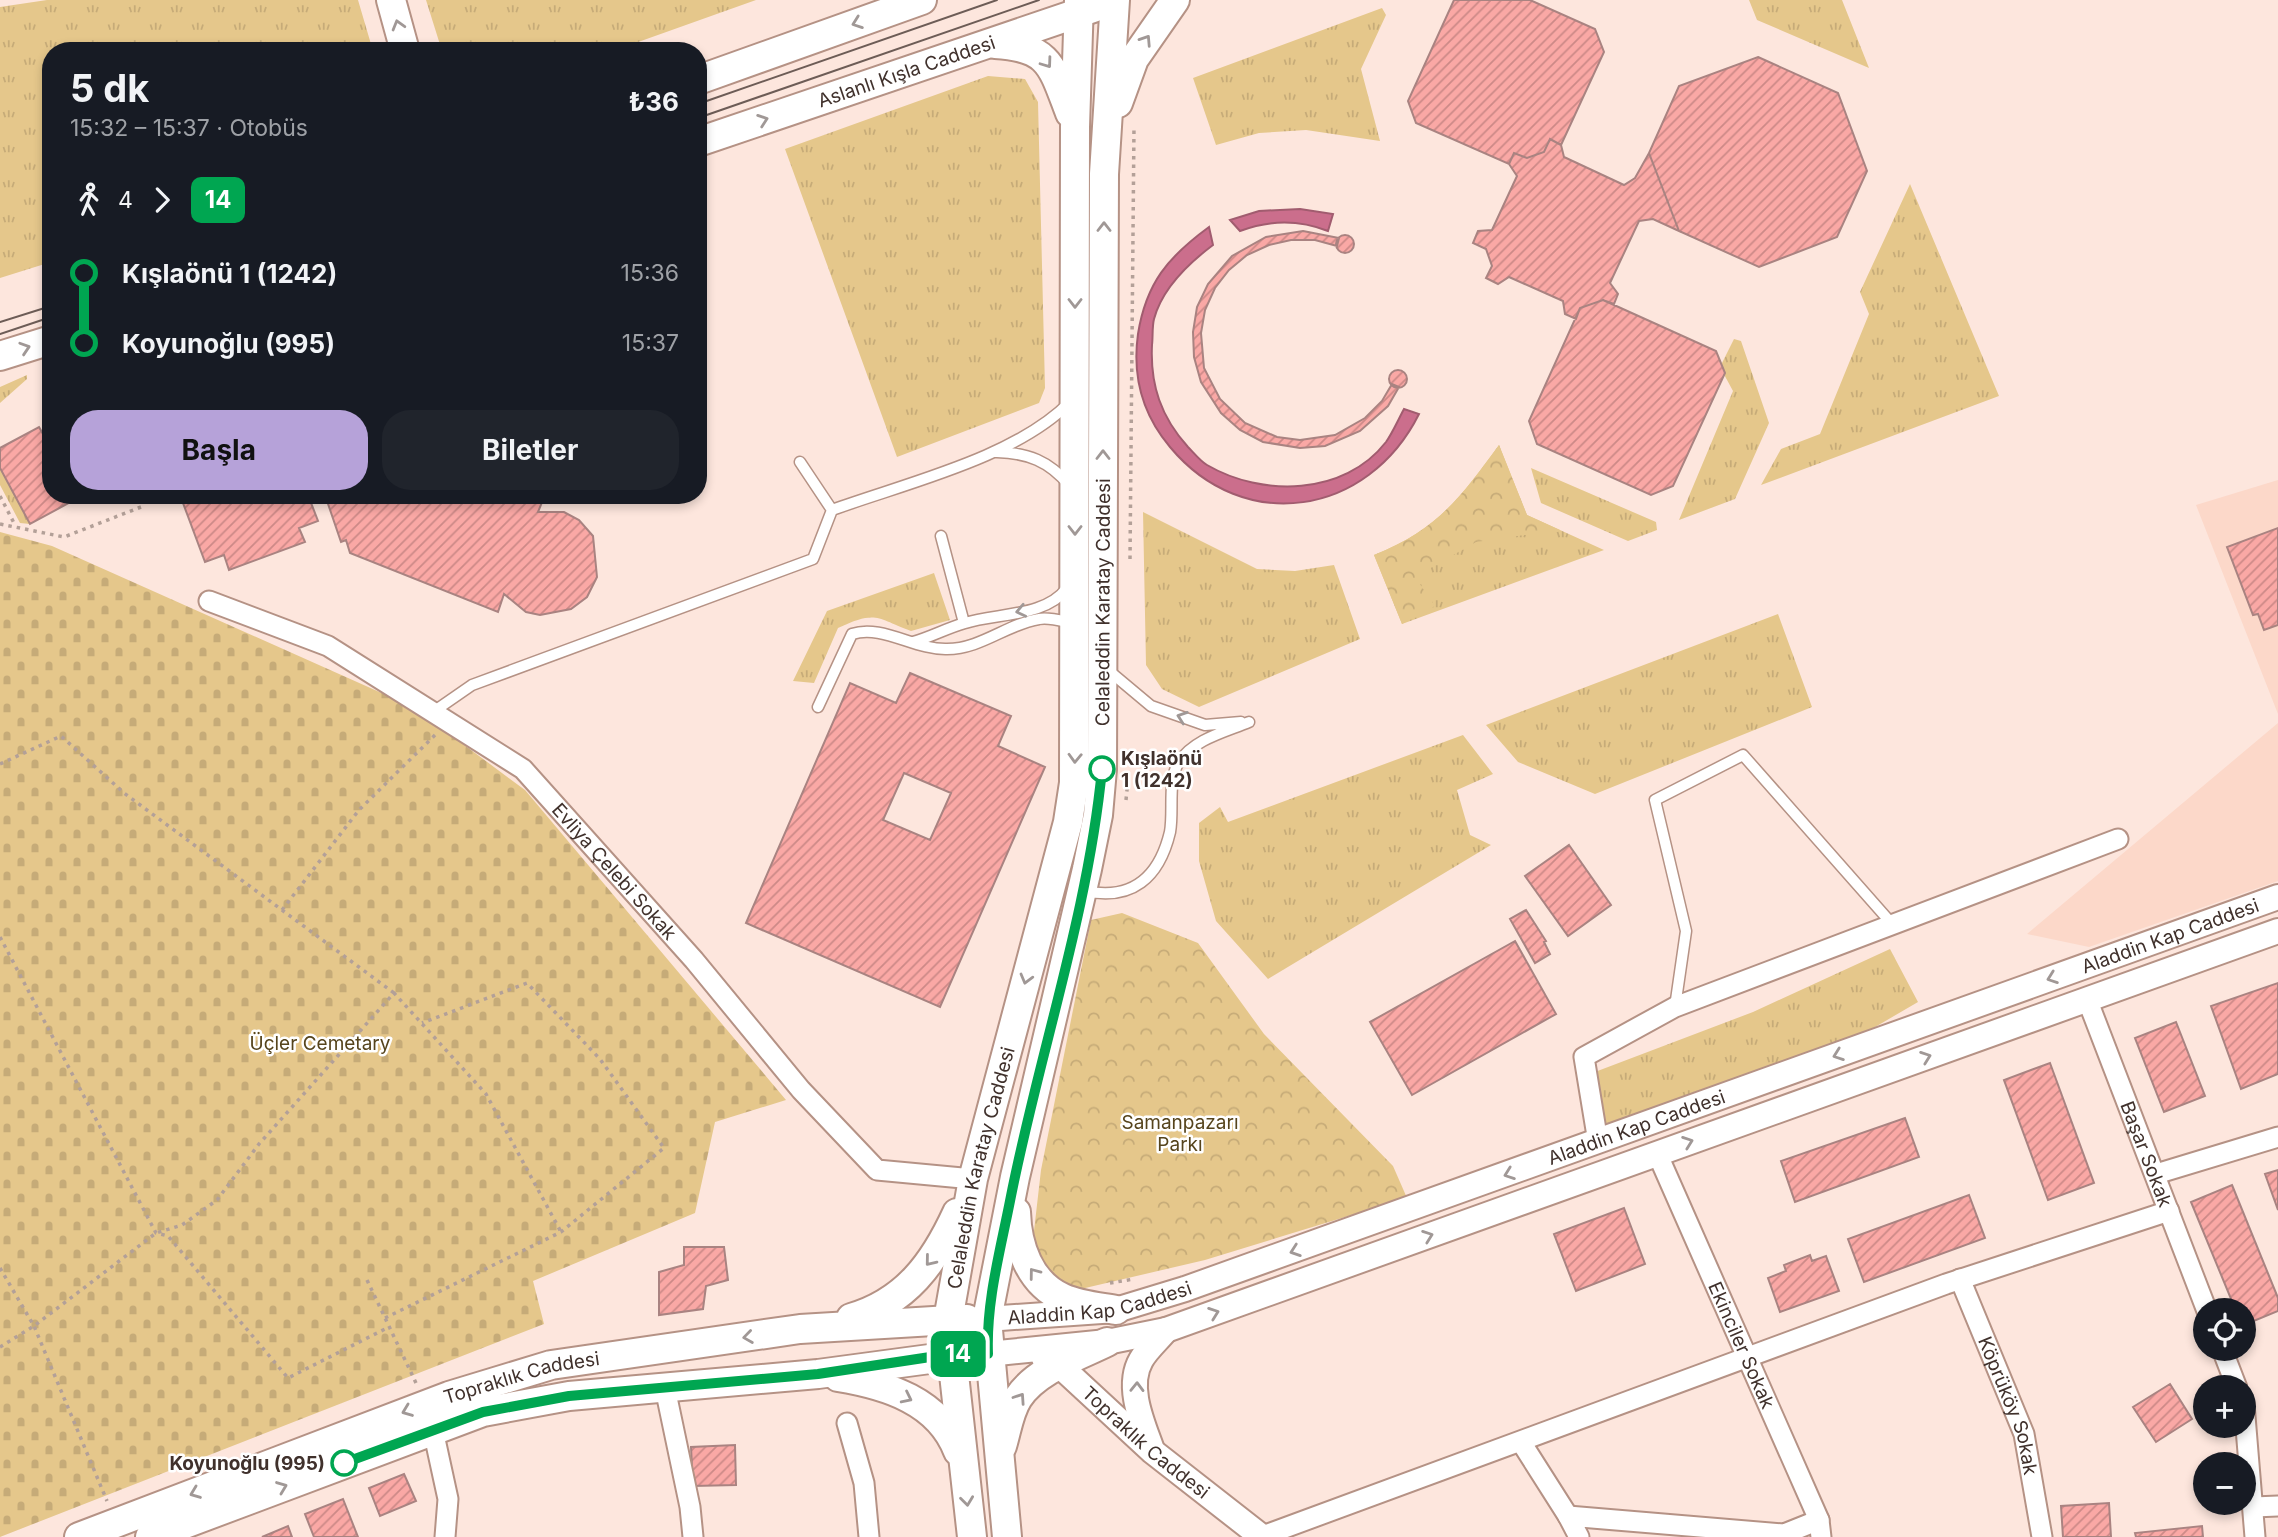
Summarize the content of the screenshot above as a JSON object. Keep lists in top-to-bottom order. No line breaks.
{"streets":{"main road":["Aslanlı Kışla Caddesi","Celaleddin Karatay Caddesi","Topraklık Caddesi"],"street":["Evliya Çelebi Sokak","Aladdin Kap Caddesi","Başar Sokak","Ekinciler Sokak","Köprüköy Sokak"]},"crossings":[["Aslanlı Kışla Caddesi","Celaleddin Karatay Caddesi"],["Celaleddin Karatay Caddesi","Evliya Çelebi Sokak"],["Celaleddin Karatay Caddesi","Aladdin Kap Caddesi"],["Celaleddin Karatay Caddesi","Topraklık Caddesi"],["Aladdin Kap Caddesi","Başar Sokak"],["Aladdin Kap Caddesi","Ekinciler Sokak"],["Aladdin Kap Caddesi","Topraklık Caddesi"]],"parks":["Üçler Cemetary","Samanpazarı Parkı"],"places":["Kışlaönü 1 (1242)","Koyunoğlu (995)"],"lines":["bus line 14"],"page":{"on_map":"14","heading":["5 dk","15:32 – 15:37 · Otobüs","₺36"],"legs":["4","14"],"list":[{"name":"Kışlaönü 1 (1242)","value":"15:36"},{"name":"Koyunoğlu (995)","value":"15:37"}],"buttons":["Başla","Biletler"],"map_buttons":["+","−"]}}
